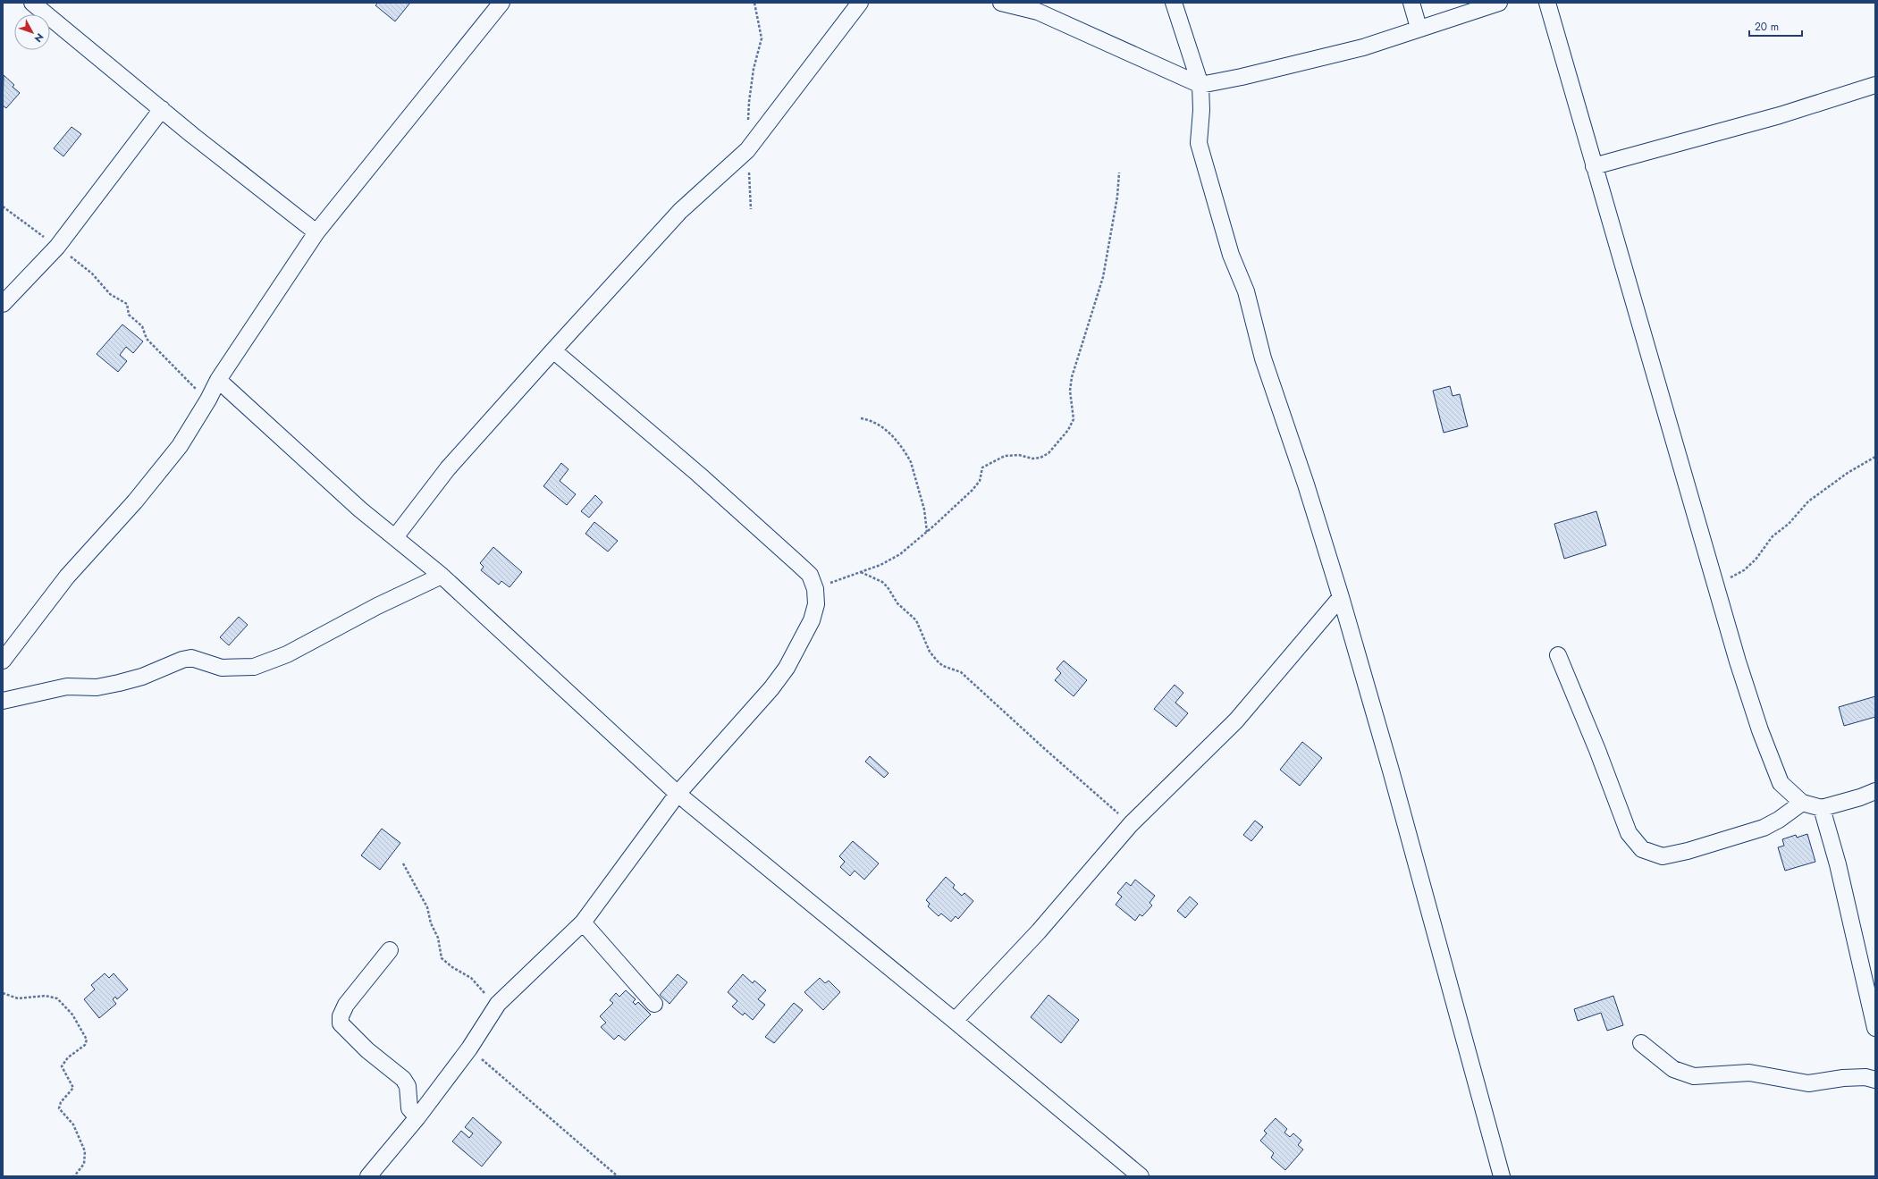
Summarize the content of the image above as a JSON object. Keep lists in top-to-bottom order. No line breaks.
{"scale_bar":"20 m","north":"bottom right"}
